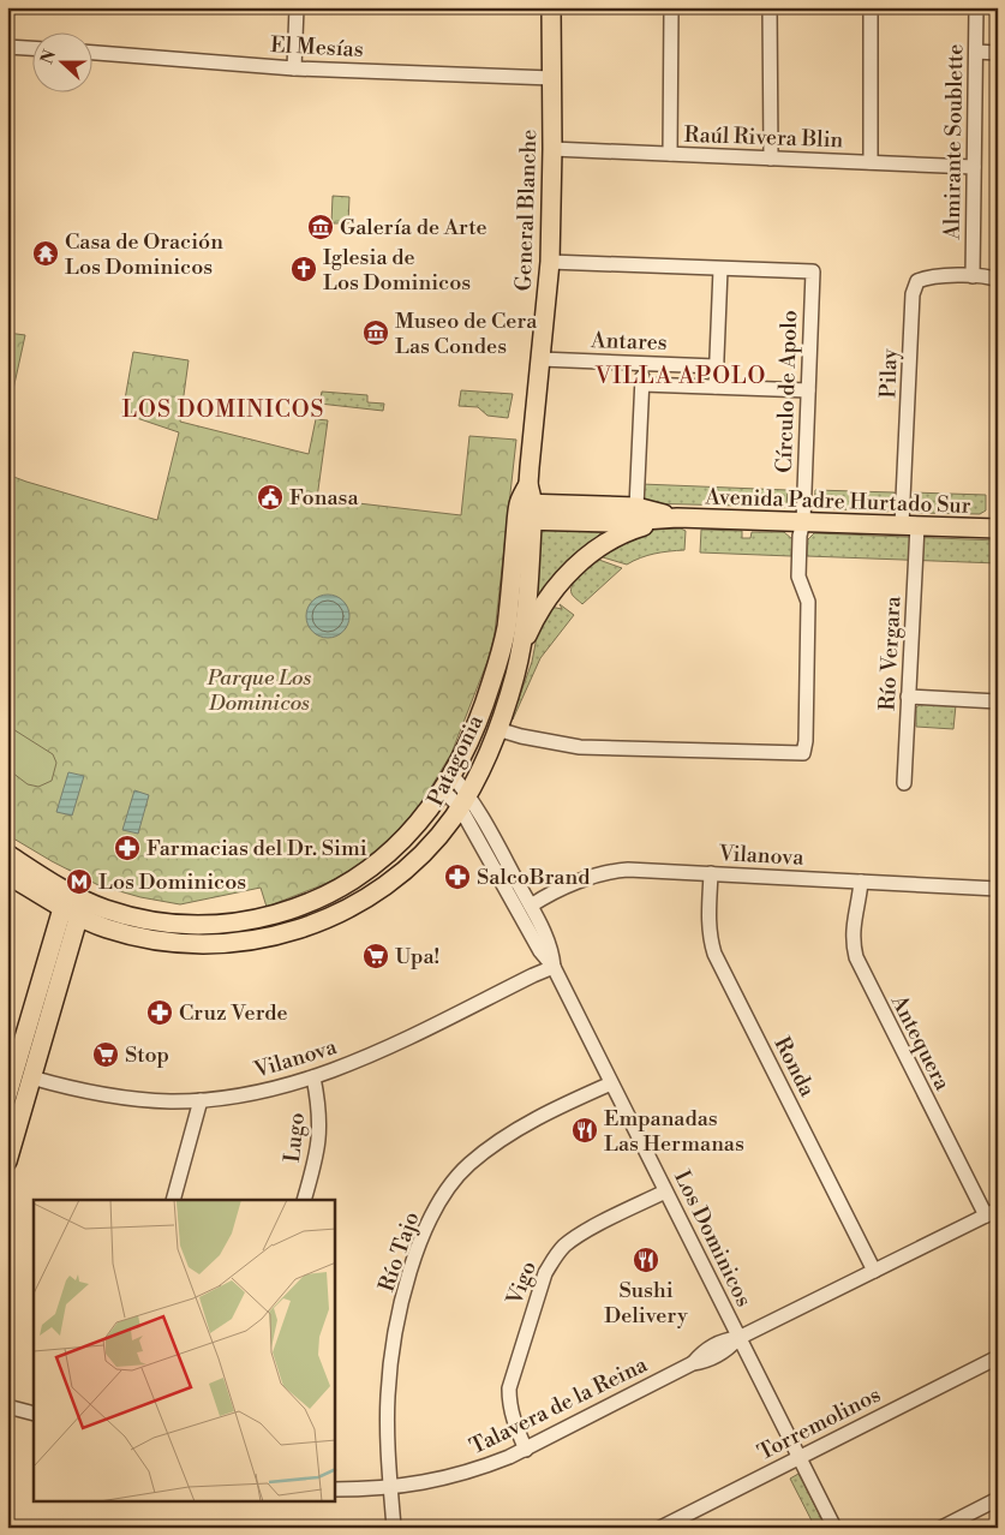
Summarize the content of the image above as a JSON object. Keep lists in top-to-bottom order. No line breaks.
{"streets":{"main road":["General Blanche","Avenida Padre Hurtado Sur","Patagonia"],"street":["El Mesías","Raúl Rivera Blin","Almirante Soublette","Antares","Pilay","Círculo de Apolo","Río Vergara","Vilanova","Antequera","Ronda","Lugo","Los Dominicos","Río Tajo","Vigo","Talavera de la Reina","Torremolinos"]},"crossings":[["El Mesías","General Blanche"],["Raúl Rivera Blin","Almirante Soublette"],["Raúl Rivera Blin","General Blanche"],["Almirante Soublette","Pilay"],["General Blanche","Antares"],["General Blanche","Círculo de Apolo"],["General Blanche","Avenida Padre Hurtado Sur"],["General Blanche","Patagonia"],["Antares","Círculo de Apolo"],["Pilay","Avenida Padre Hurtado Sur"],["Pilay","Río Vergara"],["Círculo de Apolo","Avenida Padre Hurtado Sur"],["Círculo de Apolo","Patagonia"],["Avenida Padre Hurtado Sur","Río Vergara"],["Avenida Padre Hurtado Sur","Patagonia"],["Patagonia","Los Dominicos"],["Vilanova","Antequera"],["Vilanova","Ronda"],["Vilanova","Lugo"],["Vilanova","Los Dominicos"],["Antequera","Talavera de la Reina"],["Ronda","Talavera de la Reina"],["Los Dominicos","Río Tajo"],["Los Dominicos","Vigo"],["Los Dominicos","Talavera de la Reina"],["Los Dominicos","Torremolinos"],["Río Tajo","Talavera de la Reina"],["Vigo","Talavera de la Reina"]],"districts":["VILLA APOLO","LOS DOMINICOS"],"parks":["Parque Los Dominicos"],"places":{"museum":["Galería de Arte","Museo de Cera Las Condes"],"temple":["Casa de Oración Los Dominicos"],"church":["Iglesia de Los Dominicos"],"public building":["Fonasa"],"pharmacy":["Farmacias del Dr. Simi","SalcoBrand","Cruz Verde"],"metro station":["Los Dominicos"],"supermarket":["Upa!","Stop"],"restaurant":["Empanadas Las Hermanas","Sushi Delivery"]},"north":"left"}
